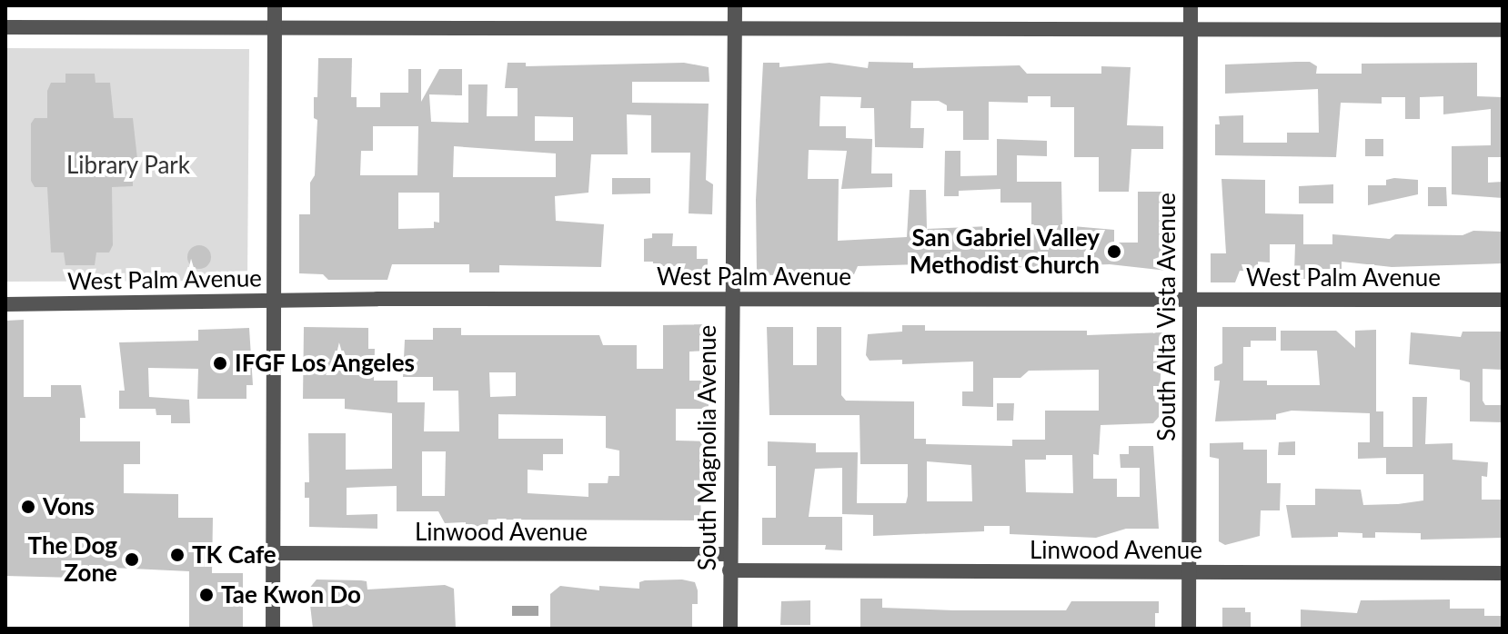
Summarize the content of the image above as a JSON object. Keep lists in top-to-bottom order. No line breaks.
{"streets":{"street":["West Palm Avenue","South Alta Vista Avenue","South Magnolia Avenue","Linwood Avenue"]},"crossings":[["West Palm Avenue","South Alta Vista Avenue"],["West Palm Avenue","South Magnolia Avenue"],["South Alta Vista Avenue","Linwood Avenue"],["South Magnolia Avenue","Linwood Avenue"]],"parks":["Library Park"],"places":["San Gabriel Valley Methodist Church","IFGF Los Angeles","Vons","TK Cafe","The Dog Zone","Tae Kwon Do"]}
